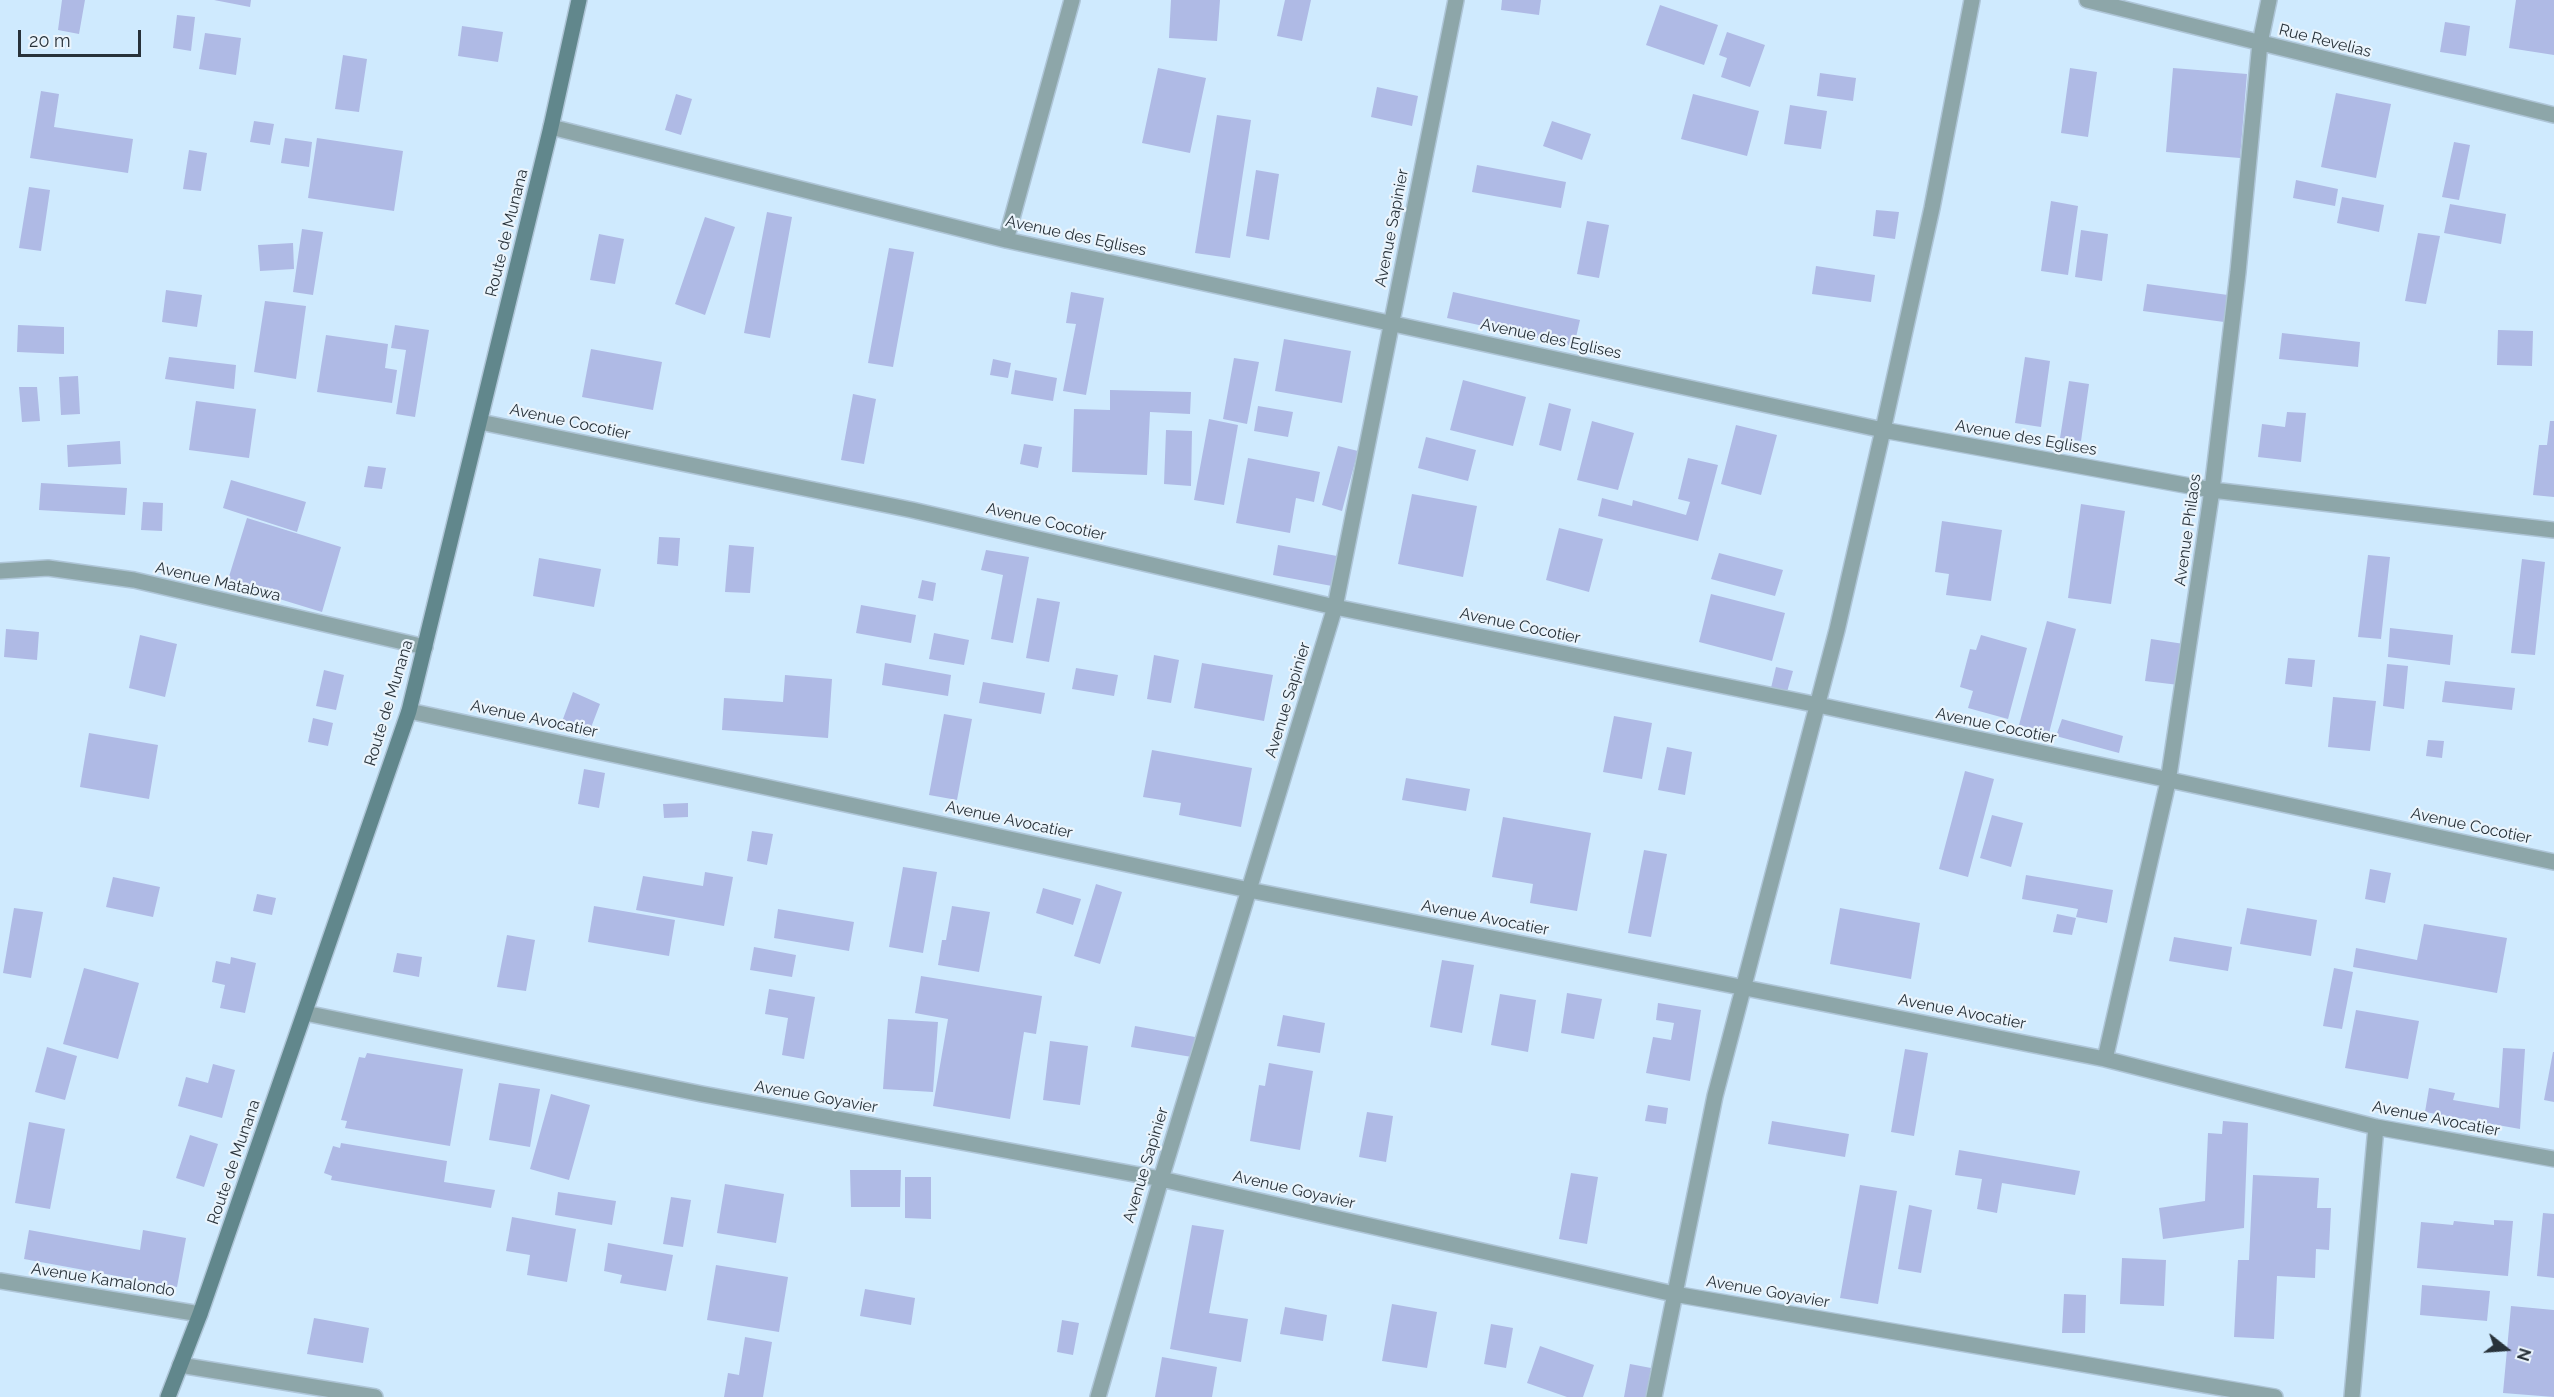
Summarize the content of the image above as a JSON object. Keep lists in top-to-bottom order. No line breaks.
{"streets":{"main road":["Route de Munana"],"street":["Rue Revelias","Avenue Sapinier","Avenue des Eglises","Avenue Cocotier","Avenue Philaos","Avenue Matabwa","Avenue Avocatier","Avenue Goyavier","Avenue Kamalondo"]},"crossings":[["Rue Revelias","Avenue Philaos"],["Avenue Sapinier","Avenue des Eglises"],["Avenue Sapinier","Avenue Cocotier"],["Avenue Sapinier","Avenue Avocatier"],["Avenue Sapinier","Avenue Goyavier"],["Route de Munana","Avenue des Eglises"],["Route de Munana","Avenue Cocotier"],["Route de Munana","Avenue Matabwa"],["Route de Munana","Avenue Avocatier"],["Route de Munana","Avenue Goyavier"],["Route de Munana","Avenue Kamalondo"],["Avenue des Eglises","Avenue Philaos"],["Avenue Cocotier","Avenue Philaos"],["Avenue Philaos","Avenue Avocatier"]],"scale_bar":"20 m","north":"right"}
